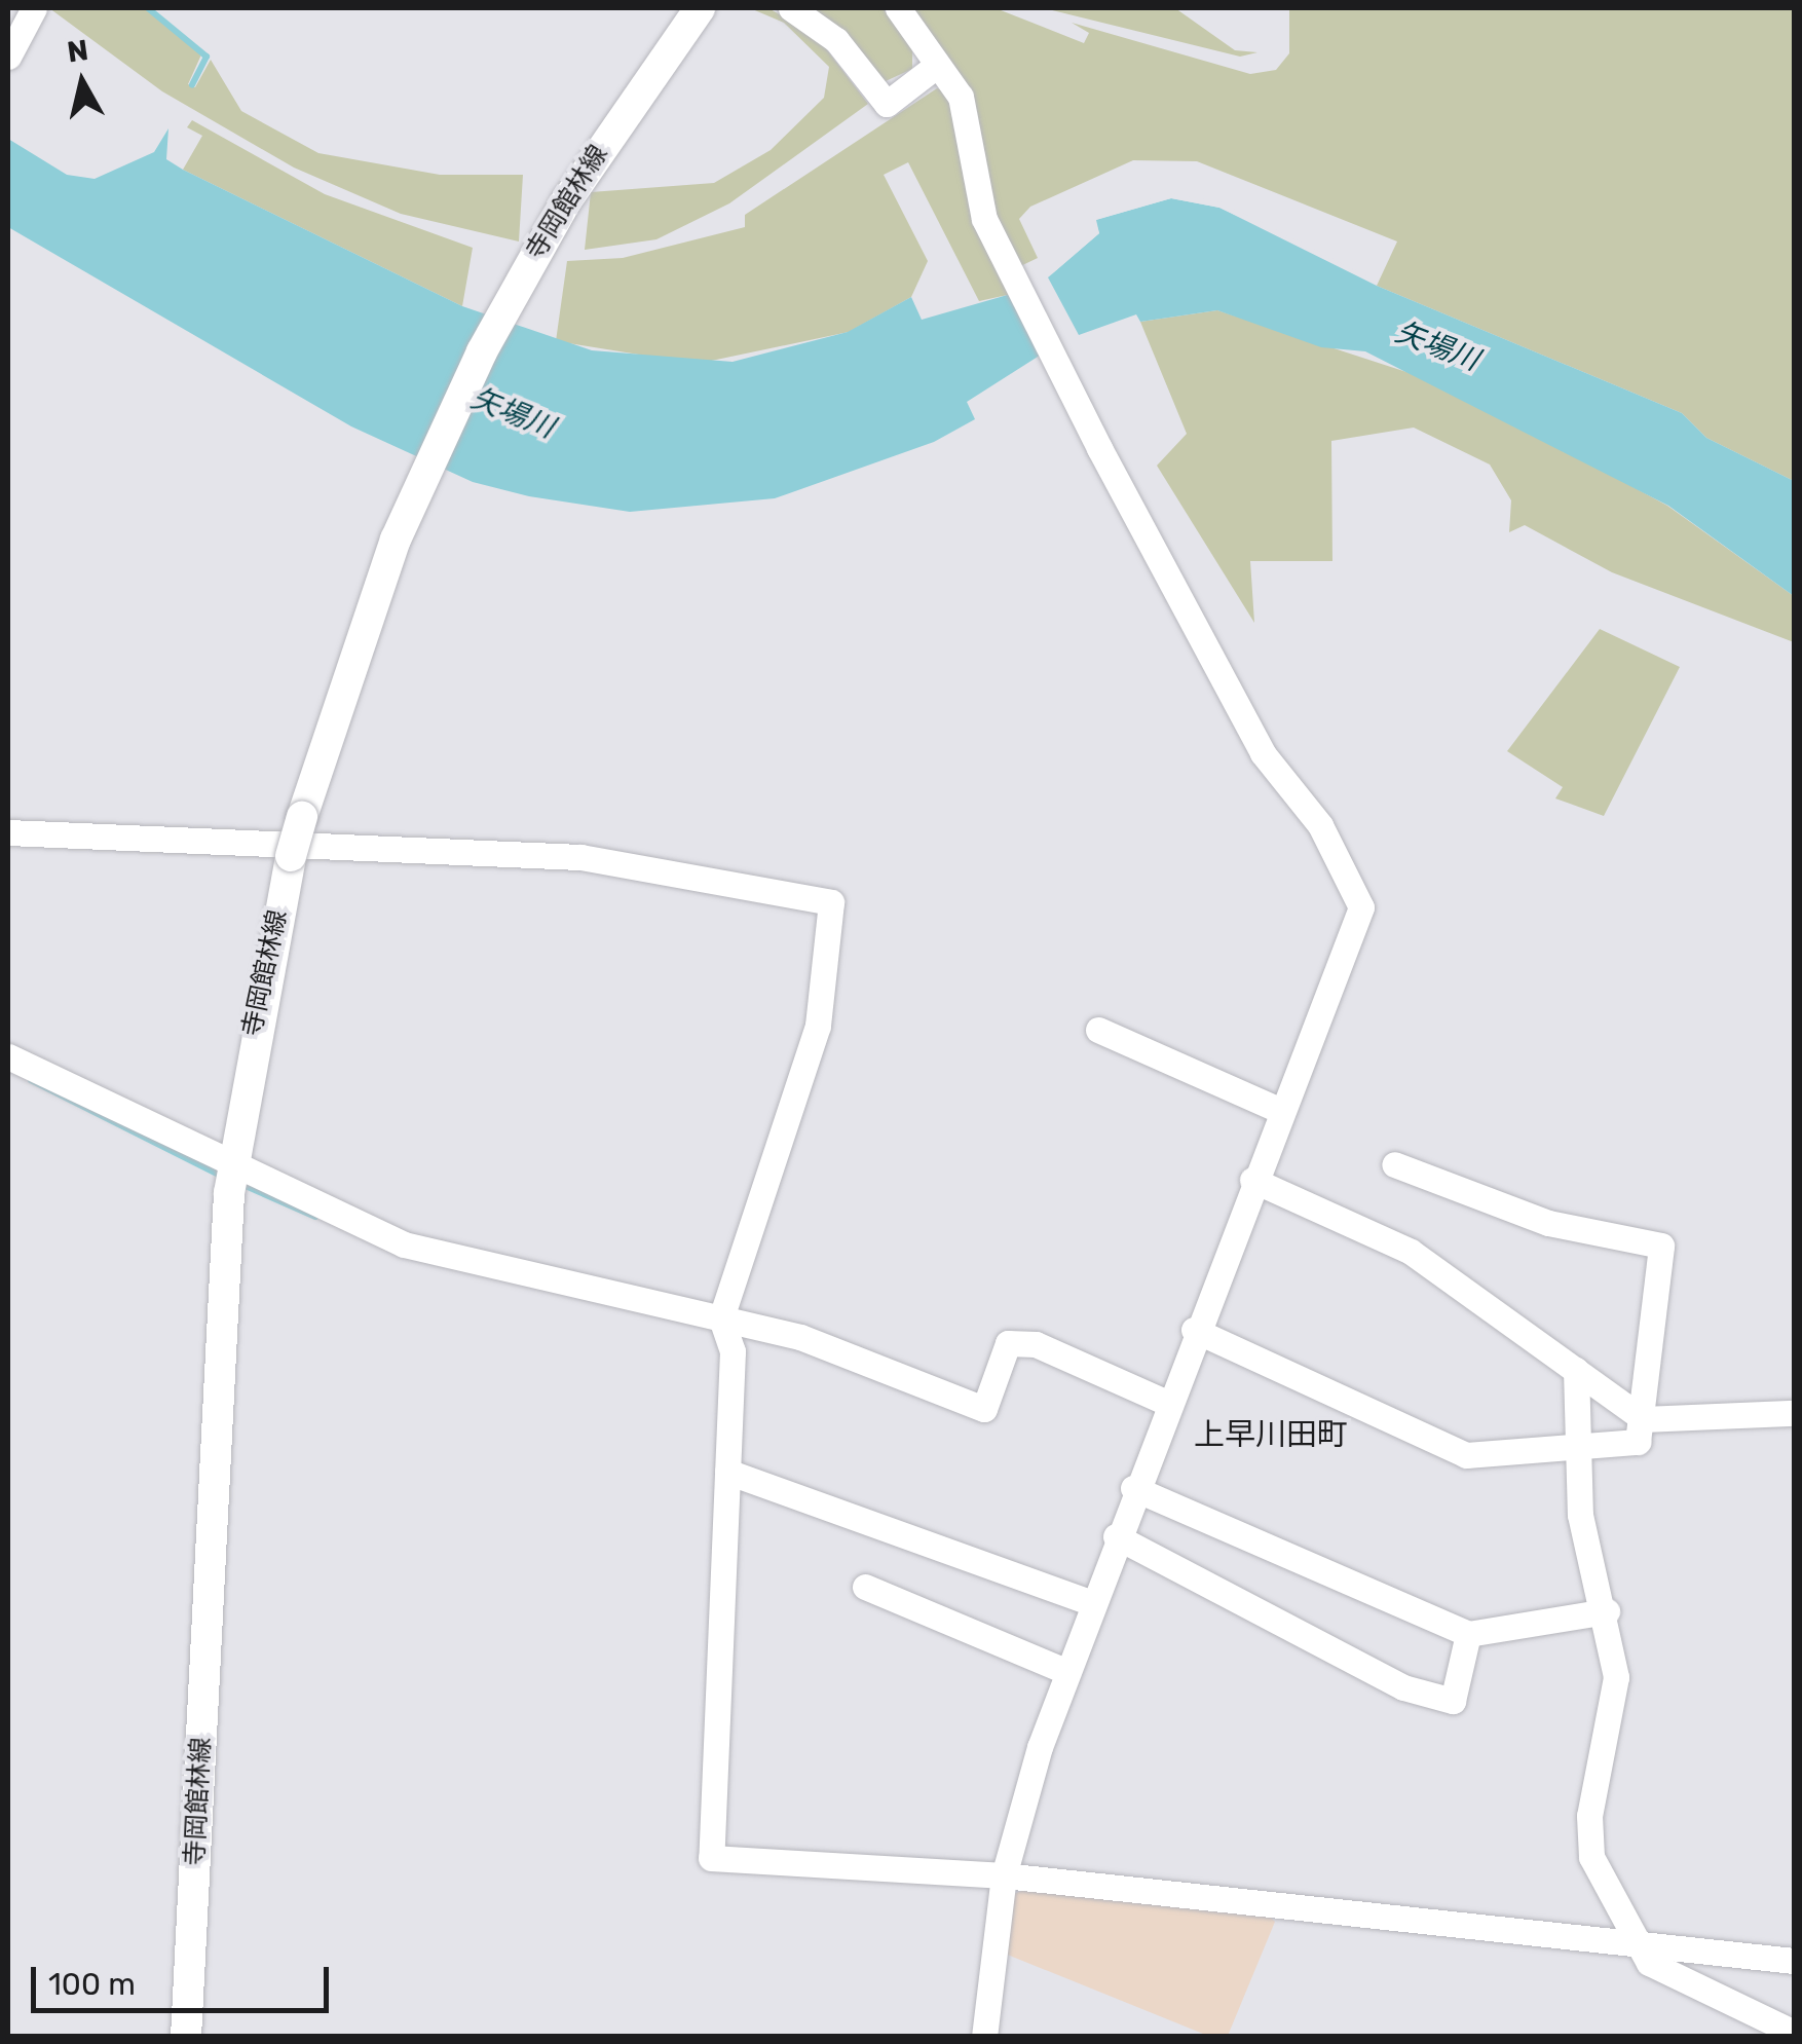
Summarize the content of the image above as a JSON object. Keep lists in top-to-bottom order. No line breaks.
{"streets":{"main road":["寺岡館林線"]},"districts":["上早川田町"],"water":["矢場川"],"scale_bar":"100 m","north":"top"}
